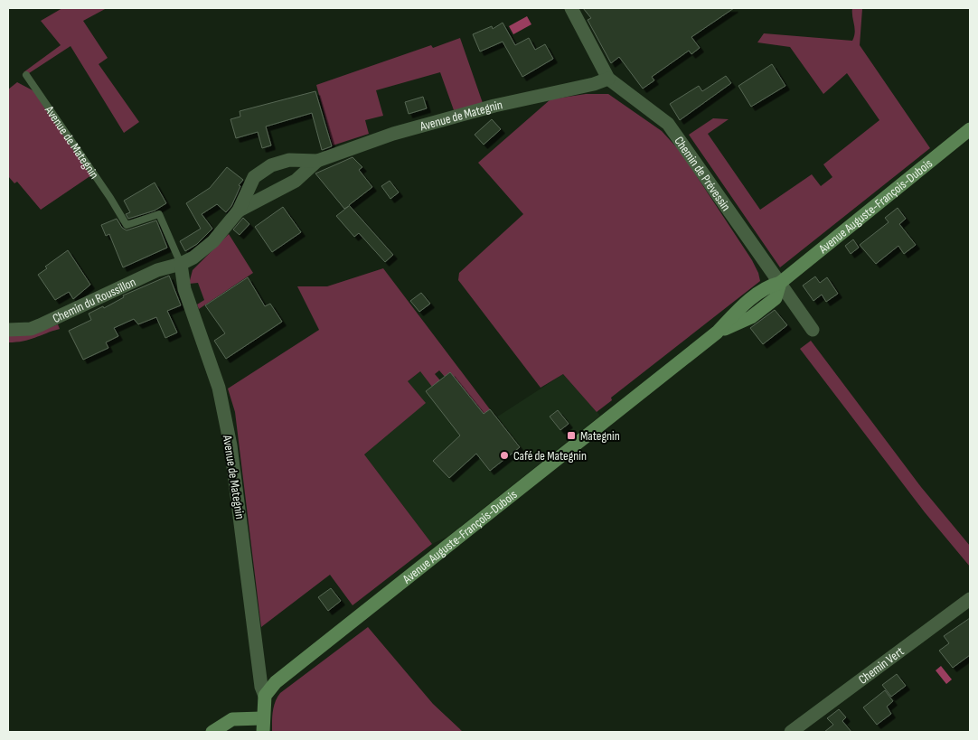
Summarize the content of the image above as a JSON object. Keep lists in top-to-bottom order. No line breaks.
{"streets":{"main road":["Avenue Auguste-François-Dubois"],"street":["Avenue de Mategnin","Chemin de Prévessin","Chemin du Roussillon","Chemin Vert"]},"crossings":[["Avenue de Mategnin","Chemin de Prévessin"],["Avenue de Mategnin","Avenue Auguste-François-Dubois"],["Avenue de Mategnin","Chemin du Roussillon"],["Chemin de Prévessin","Avenue Auguste-François-Dubois"]],"places":{"transit":["Mategnin"],"other":["Café de Mategnin"]}}
